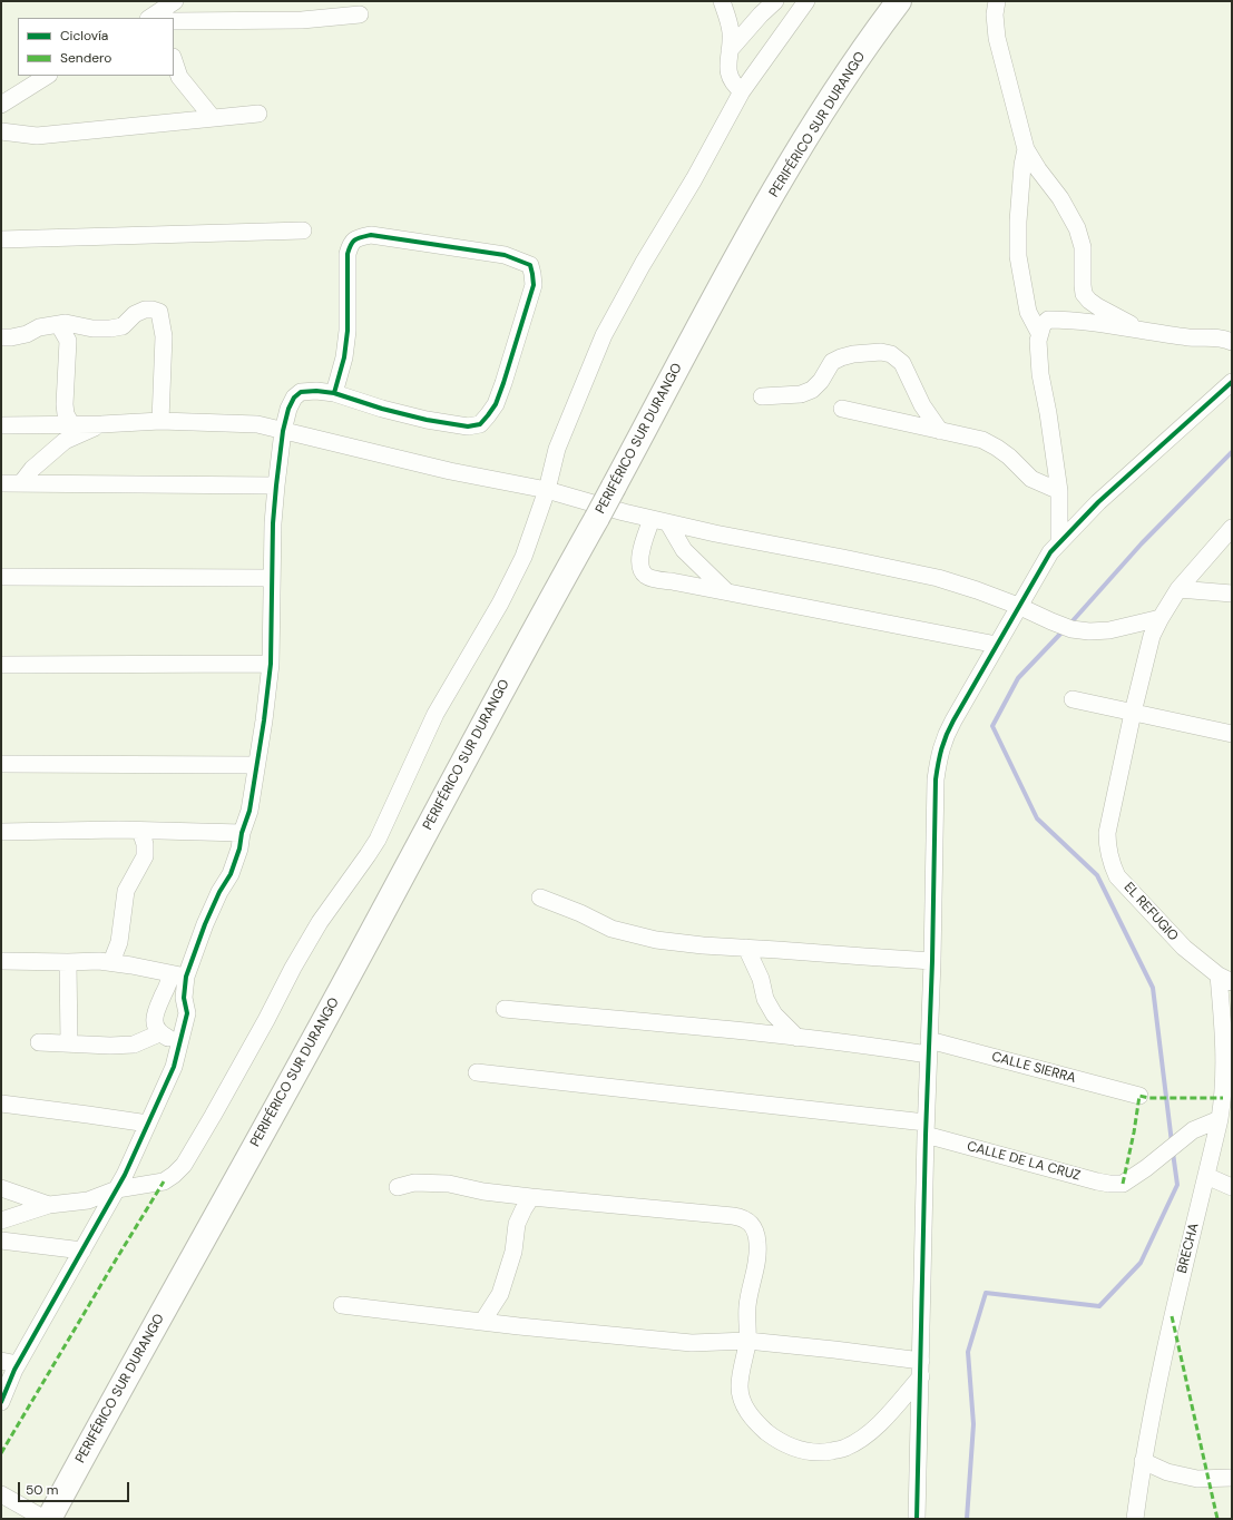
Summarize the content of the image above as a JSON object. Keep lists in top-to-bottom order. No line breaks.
{"streets":{"highway":["PERIFÉRICO SUR DURANGO"],"street":["EL REFUGIO","CALLE SIERRA","CALLE DE LA CRUZ","BRECHA"]},"crossings":[["EL REFUGIO","BRECHA"],["CALLE DE LA CRUZ","BRECHA"]],"legend":["Ciclovía","Sendero"],"scale_bar":"50 m"}
